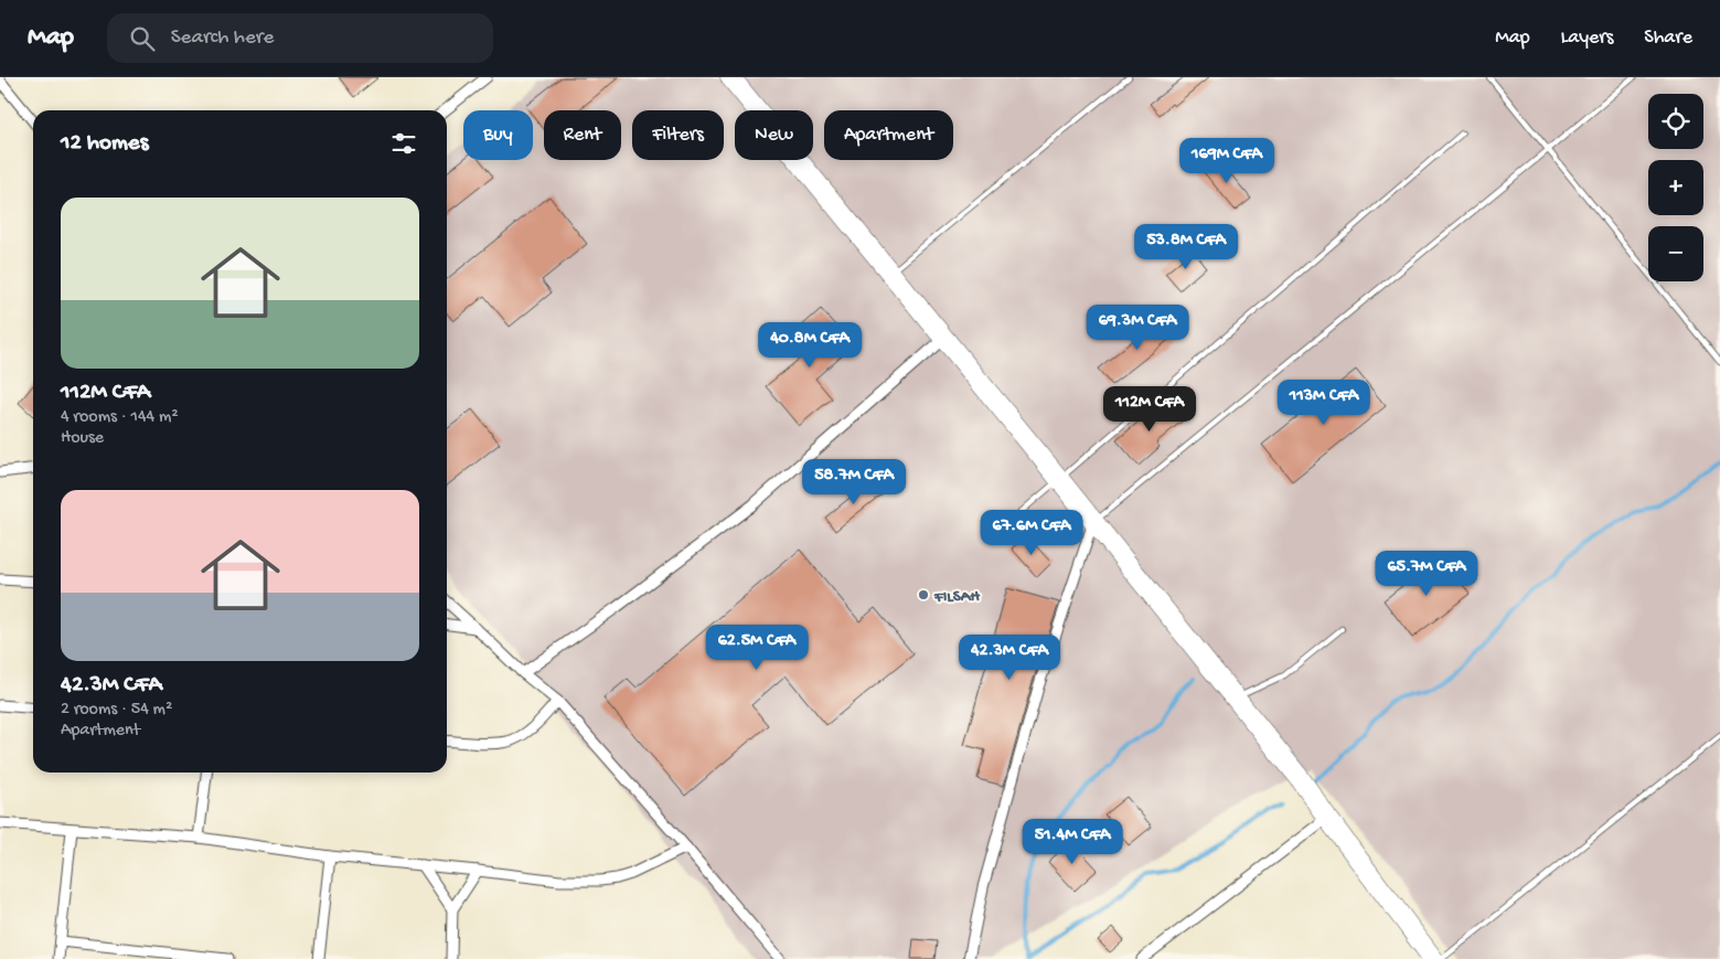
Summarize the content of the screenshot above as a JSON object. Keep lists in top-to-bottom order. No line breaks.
{"places":["FILSAH"],"page":{"header":"Map","search":"Search here","nav":["Map","Layers","Share"],"map_buttons":["+","−"],"chip":["Buy","Rent","Filters","New","Apartment"],"heading":"12 homes","price":["169M CFA","53.8M CFA","69.3M CFA","40.8M CFA","113M CFA","112M CFA","58.7M CFA","67.6M CFA","65.7M CFA","62.5M CFA","42.3M CFA","51.4M CFA"],"list":[{"name":"112M CFA","note":"4 rooms · 144 m² · House"},{"name":"42.3M CFA","note":"2 rooms · 54 m² · Apartment"}]}}
